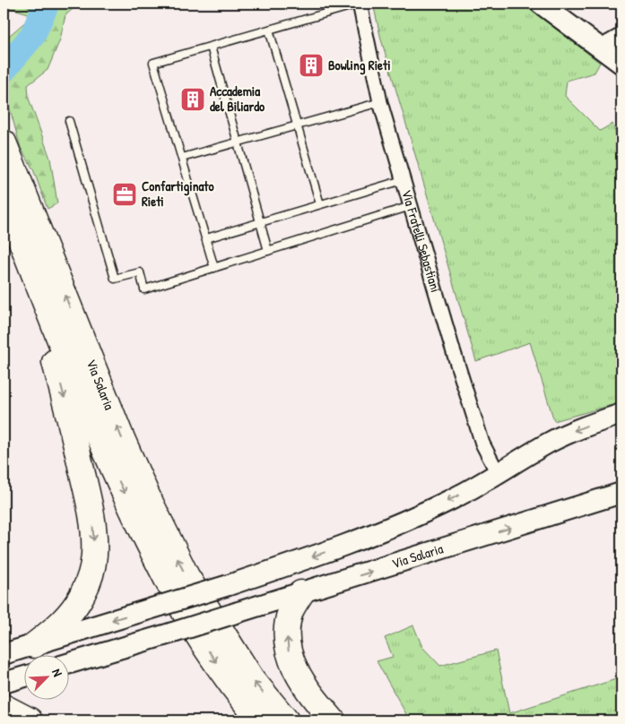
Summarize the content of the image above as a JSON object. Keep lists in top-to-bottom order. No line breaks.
{"streets":{"highway":["Via Salaria"],"street":["Via Fratelli Sebastiani"]},"places":{"building":["Bowling Rieti","Accademia del Biliardo"],"office":["Confartiginato Rieti"]},"north":"top right"}
